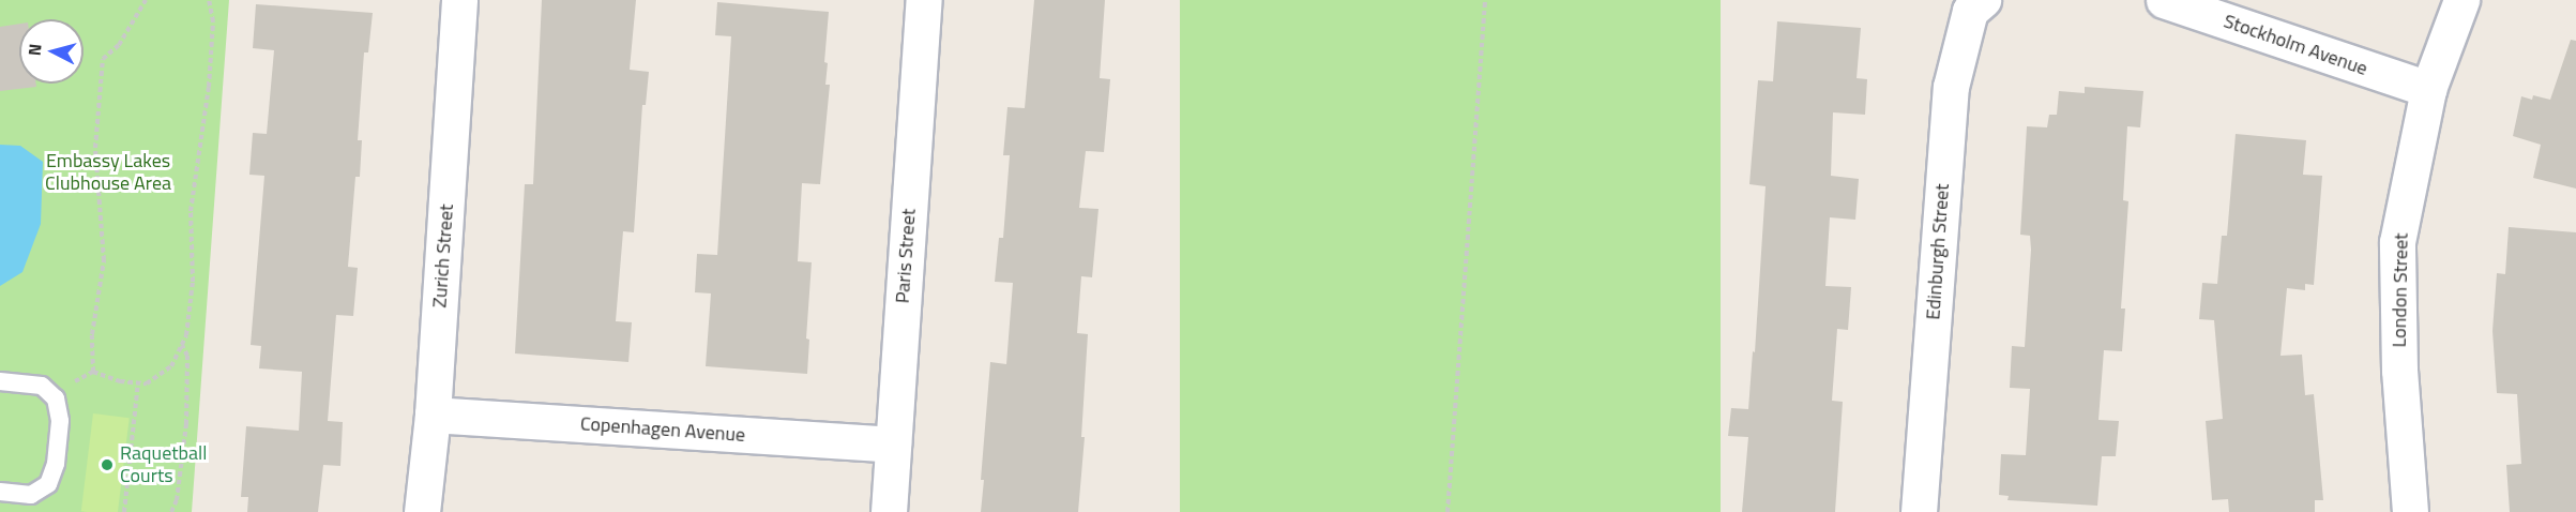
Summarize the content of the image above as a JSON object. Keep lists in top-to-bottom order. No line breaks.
{"streets":{"street":["Stockholm Avenue","Edinburgh Street","Zurich Street","Paris Street","London Street","Copenhagen Avenue"]},"crossings":[["Stockholm Avenue","London Street"],["Zurich Street","Copenhagen Avenue"],["Paris Street","Copenhagen Avenue"]],"parks":["Embassy Lakes Clubhouse Area"],"places":["Raquetball Courts"],"north":"left"}
